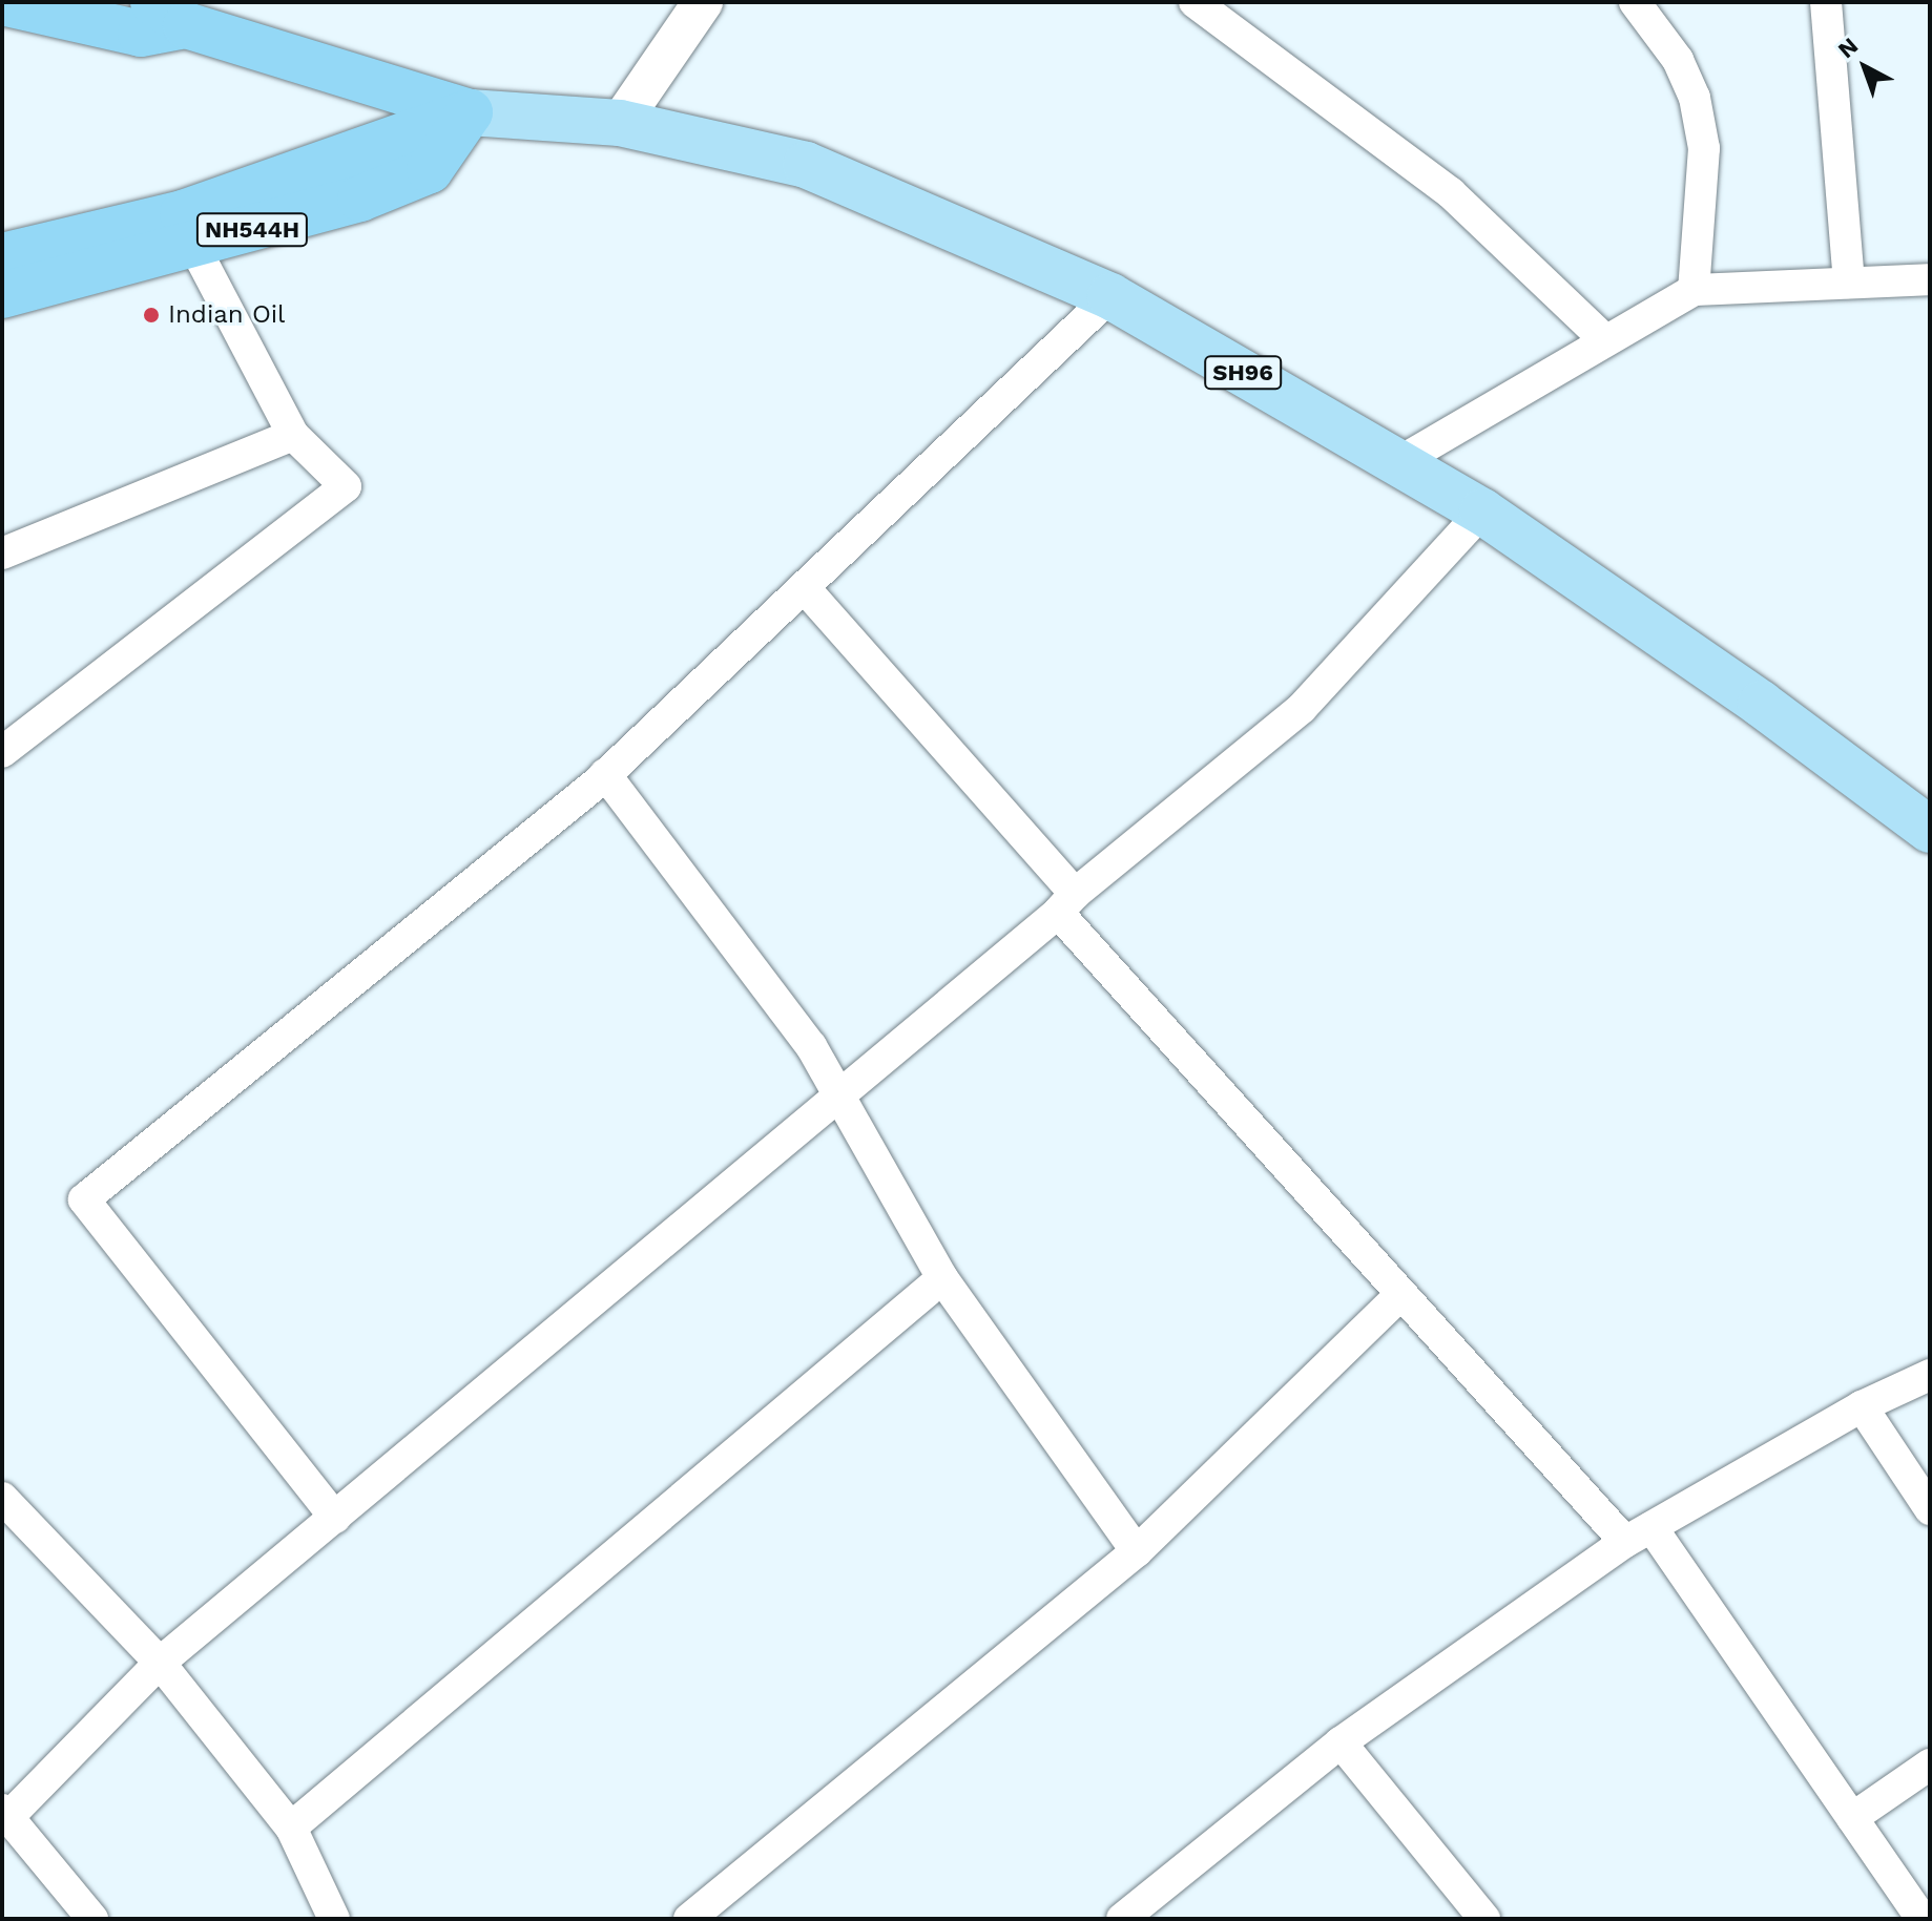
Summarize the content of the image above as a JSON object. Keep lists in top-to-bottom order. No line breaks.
{"streets":{"highway":["NH544H"],"main road":["SH96"]},"crossings":[["NH544H","SH96"]],"places":["Indian Oil"],"north":"top left"}
